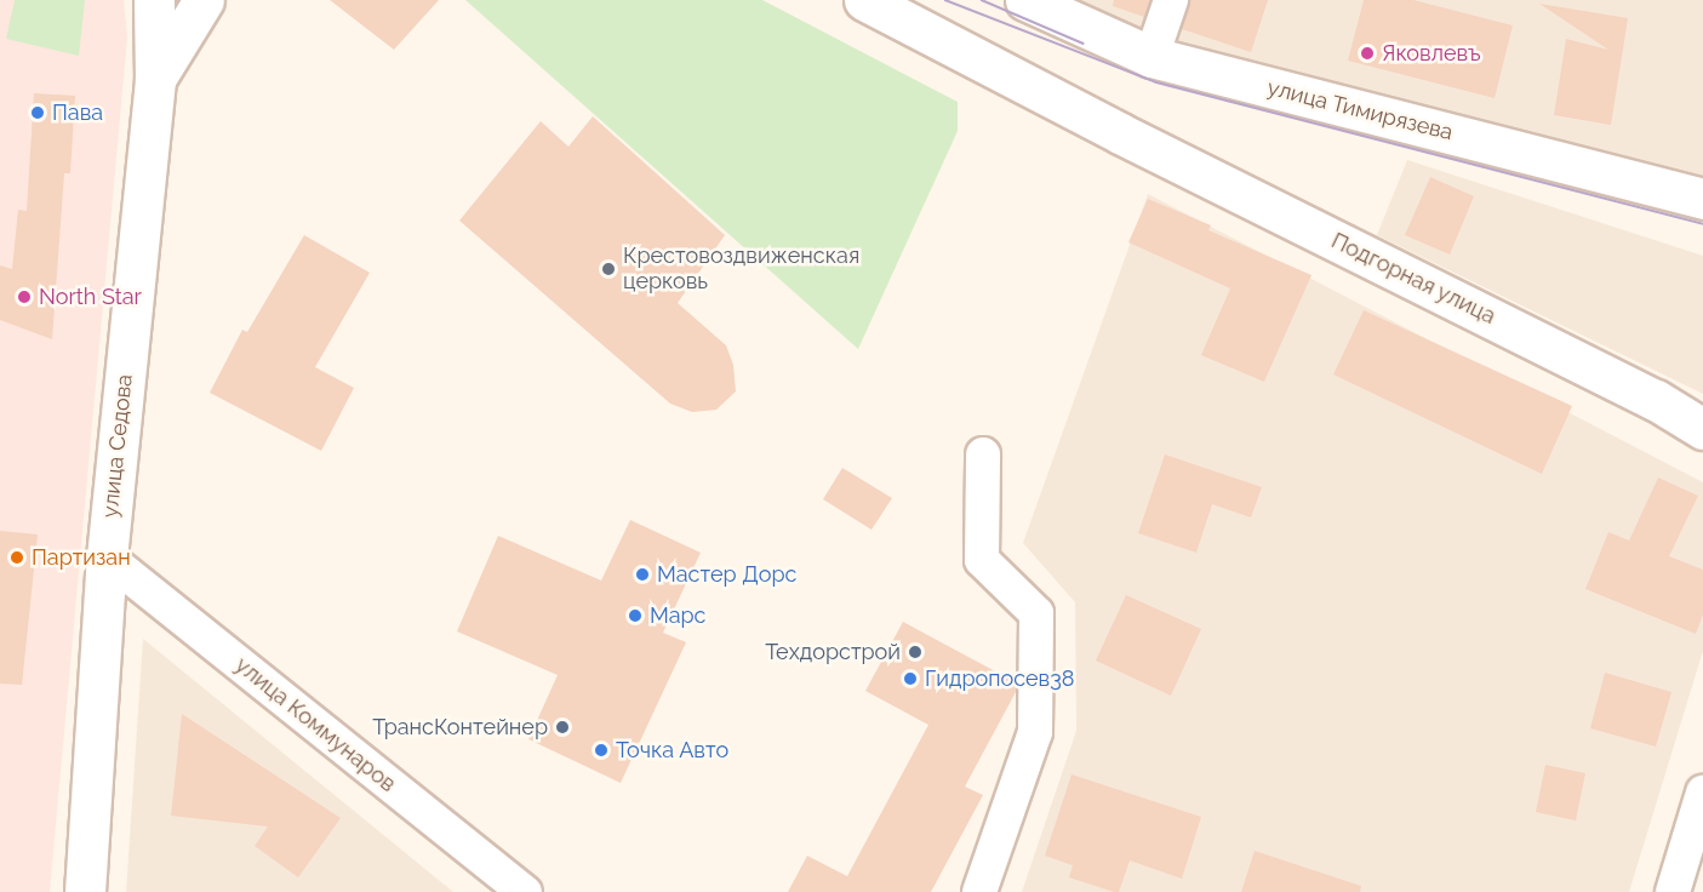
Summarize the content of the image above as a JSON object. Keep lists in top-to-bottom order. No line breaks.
{"streets":{"street":["улица Тимирязева","Подгорная улица","улица Седова","улица Коммунаров"]},"crossings":[["улица Седова","улица Коммунаров"]],"places":["Яковлевъ","Пава","Крестовоздвиженская церковь","North Star","Партизан","Мастер Дорс","Марс","Техдорстрой","Гидропосев38","ТрансКонтейнер","Точка Авто"]}
